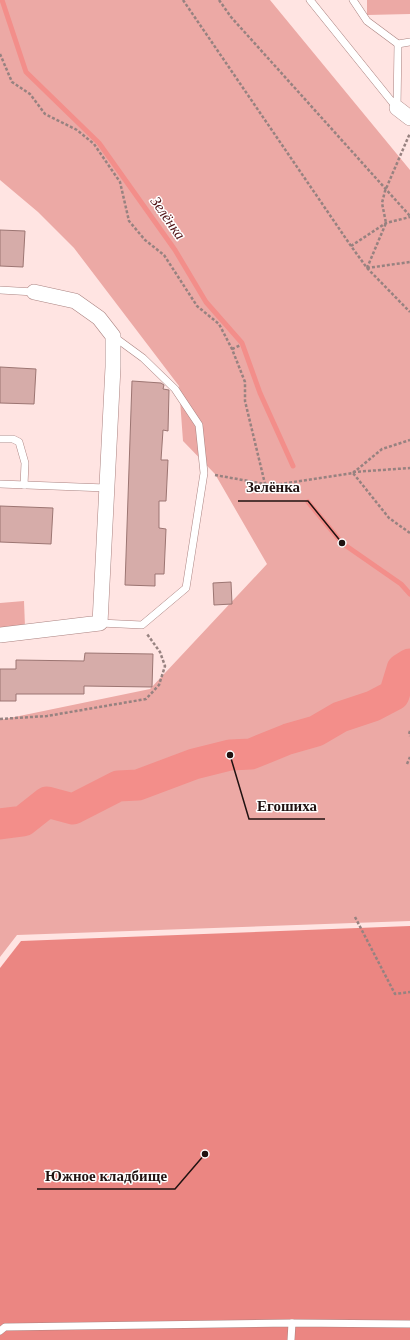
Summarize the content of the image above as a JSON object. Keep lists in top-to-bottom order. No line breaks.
{"water":["Зелёнка"],"places":["Зелёнка","Егошиха","Южное кладбище"]}
